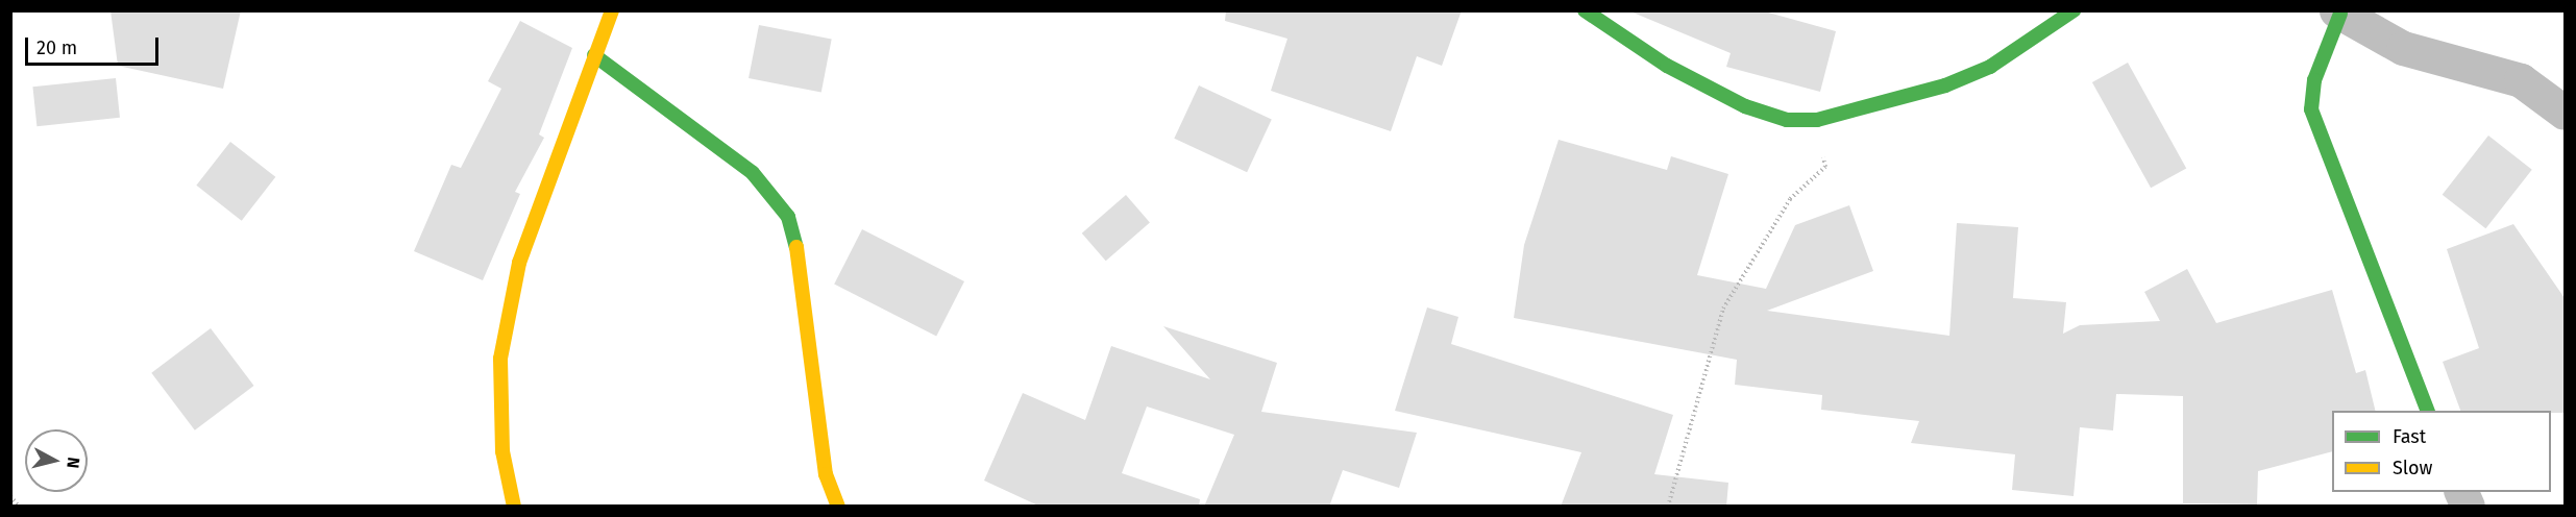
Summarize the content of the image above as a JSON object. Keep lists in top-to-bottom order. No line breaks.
{"legend":["Fast","Slow"],"scale_bar":"20 m","north":"right"}
